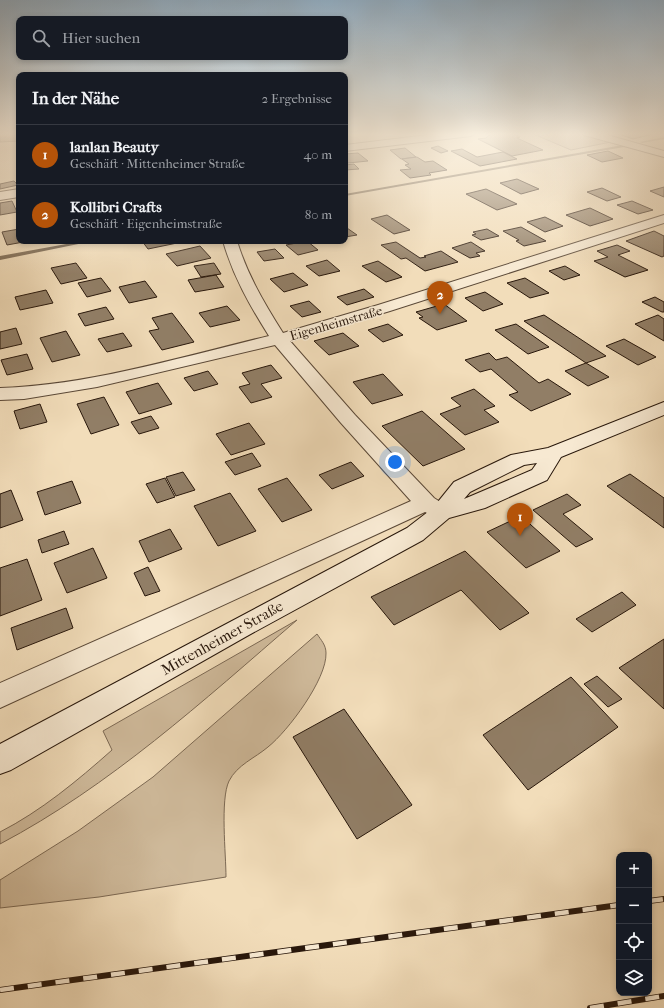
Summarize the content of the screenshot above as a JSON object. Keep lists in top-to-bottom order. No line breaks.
{"streets":{"street":["Eigenheimstraße","Mittenheimer Straße"]},"page":{"search":"Hier suchen","heading":["In der Nähe","2 Ergebnisse"],"list":[{"mark":"1","name":"lanlan Beauty","note":"Geschäft · Mittenheimer Straße","value":"40 m"},{"mark":"2","name":"Kollibri Crafts","note":"Geschäft · Eigenheimstraße","value":"80 m"}],"pins":["2","1"],"map_buttons":["+","−"]}}
